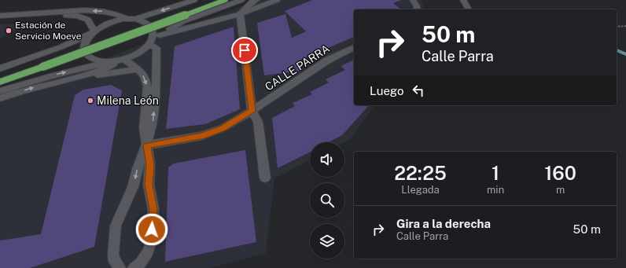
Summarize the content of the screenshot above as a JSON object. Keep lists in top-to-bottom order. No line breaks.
{"streets":{"street":["CALLE PARRA"]},"places":["Estación de Servicio Moeve","Milena León"],"page":{"turn":["50 m","Calle Parra"],"then":"Luego","eta":["22:25","Llegada","1","min","160","m"],"list":[{"name":"Gira a la derecha","note":"Calle Parra","value":"50 m"}]}}
